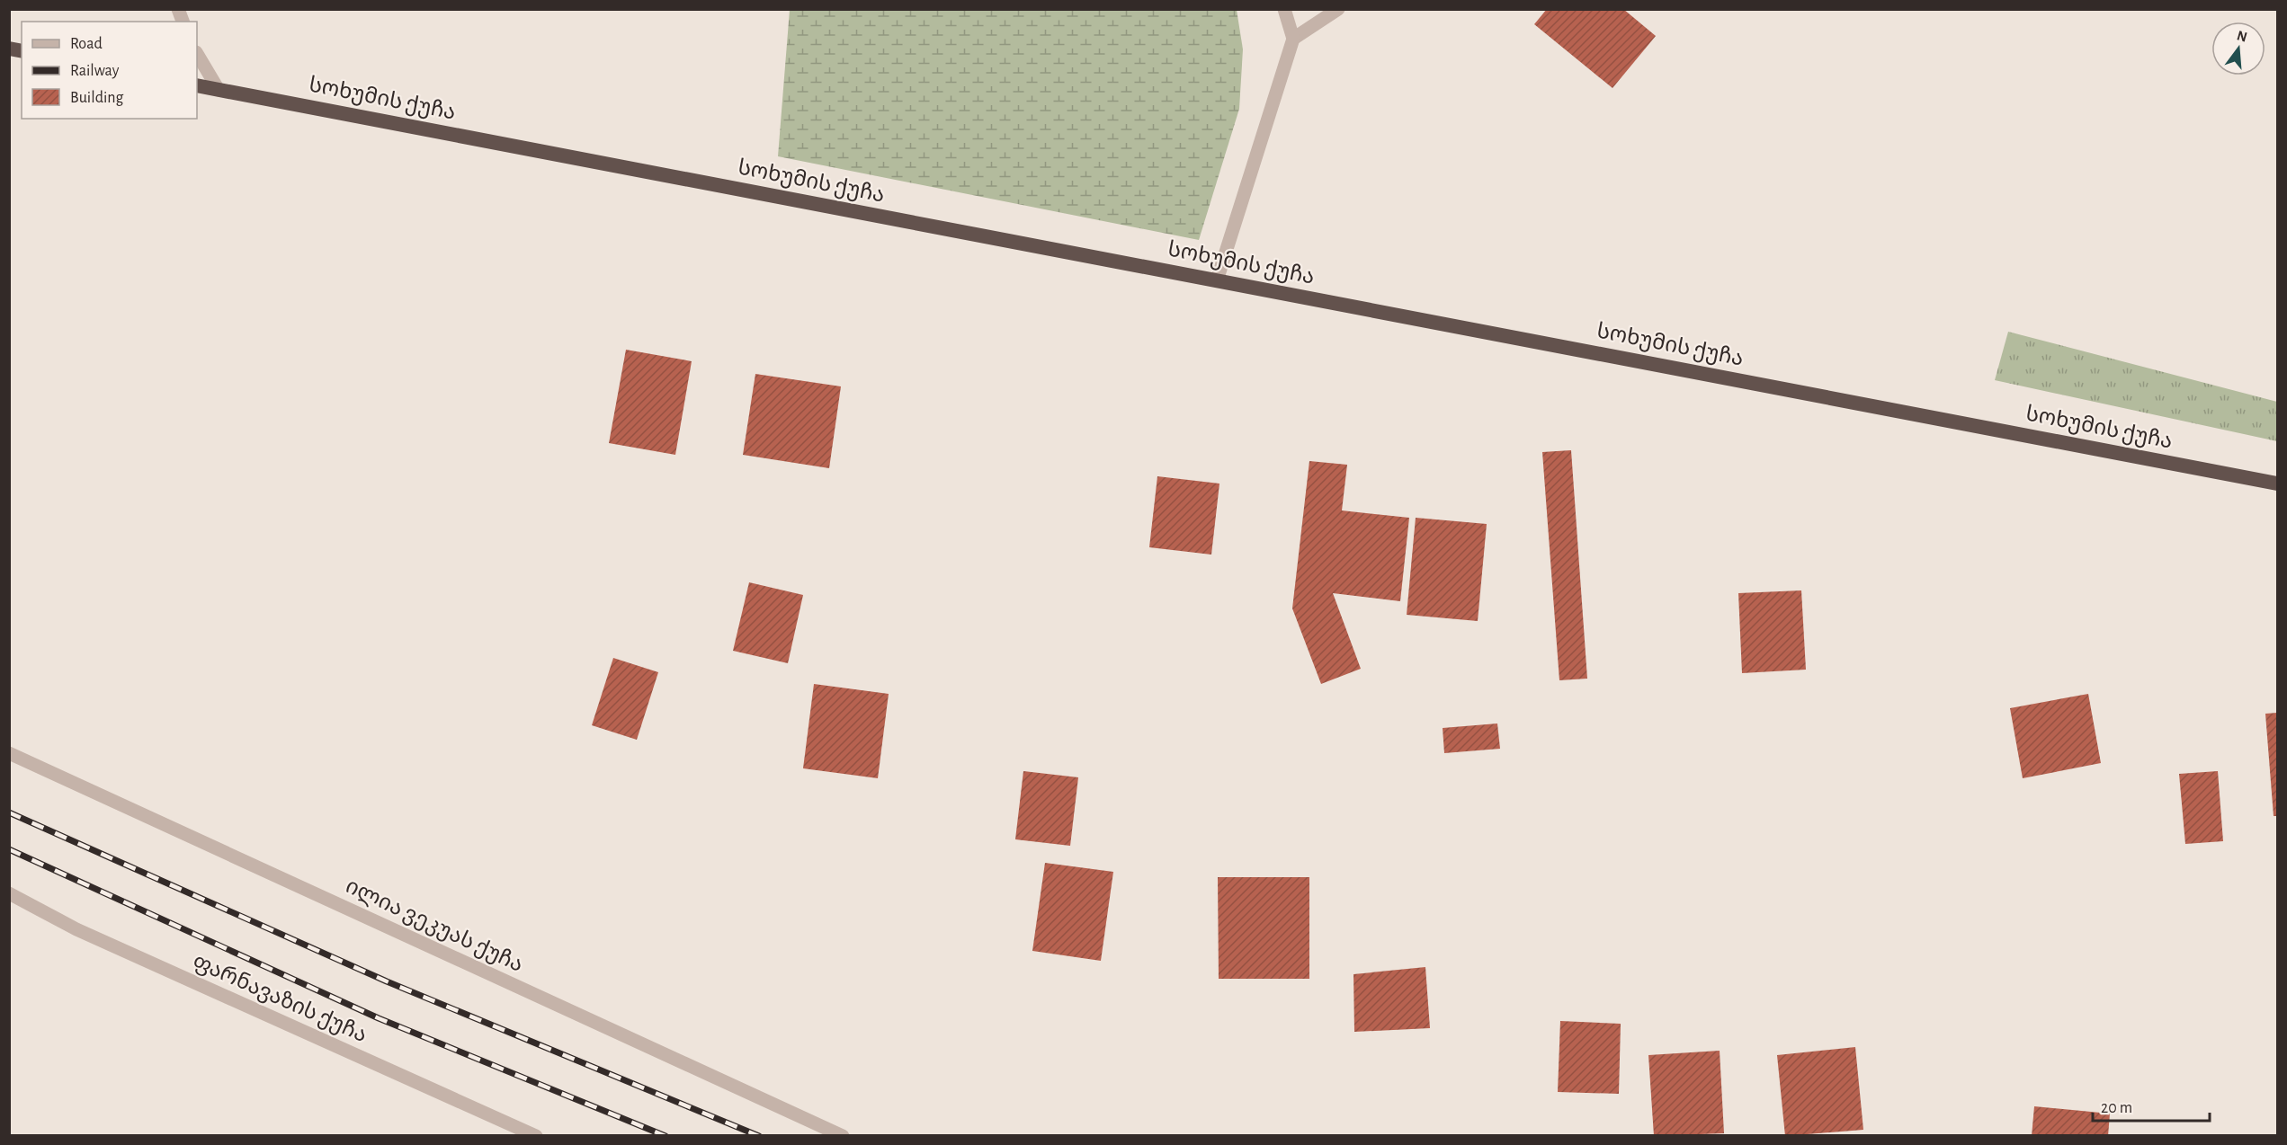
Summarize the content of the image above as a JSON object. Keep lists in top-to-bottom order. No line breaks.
{"streets":{"highway":["სოხუმის ქუჩა"],"street":["ილია ვეკუას ქუჩა","ფარნავაზის ქუჩა"]},"legend":["Road","Railway","Building"],"scale_bar":"20 m","north":"top"}
